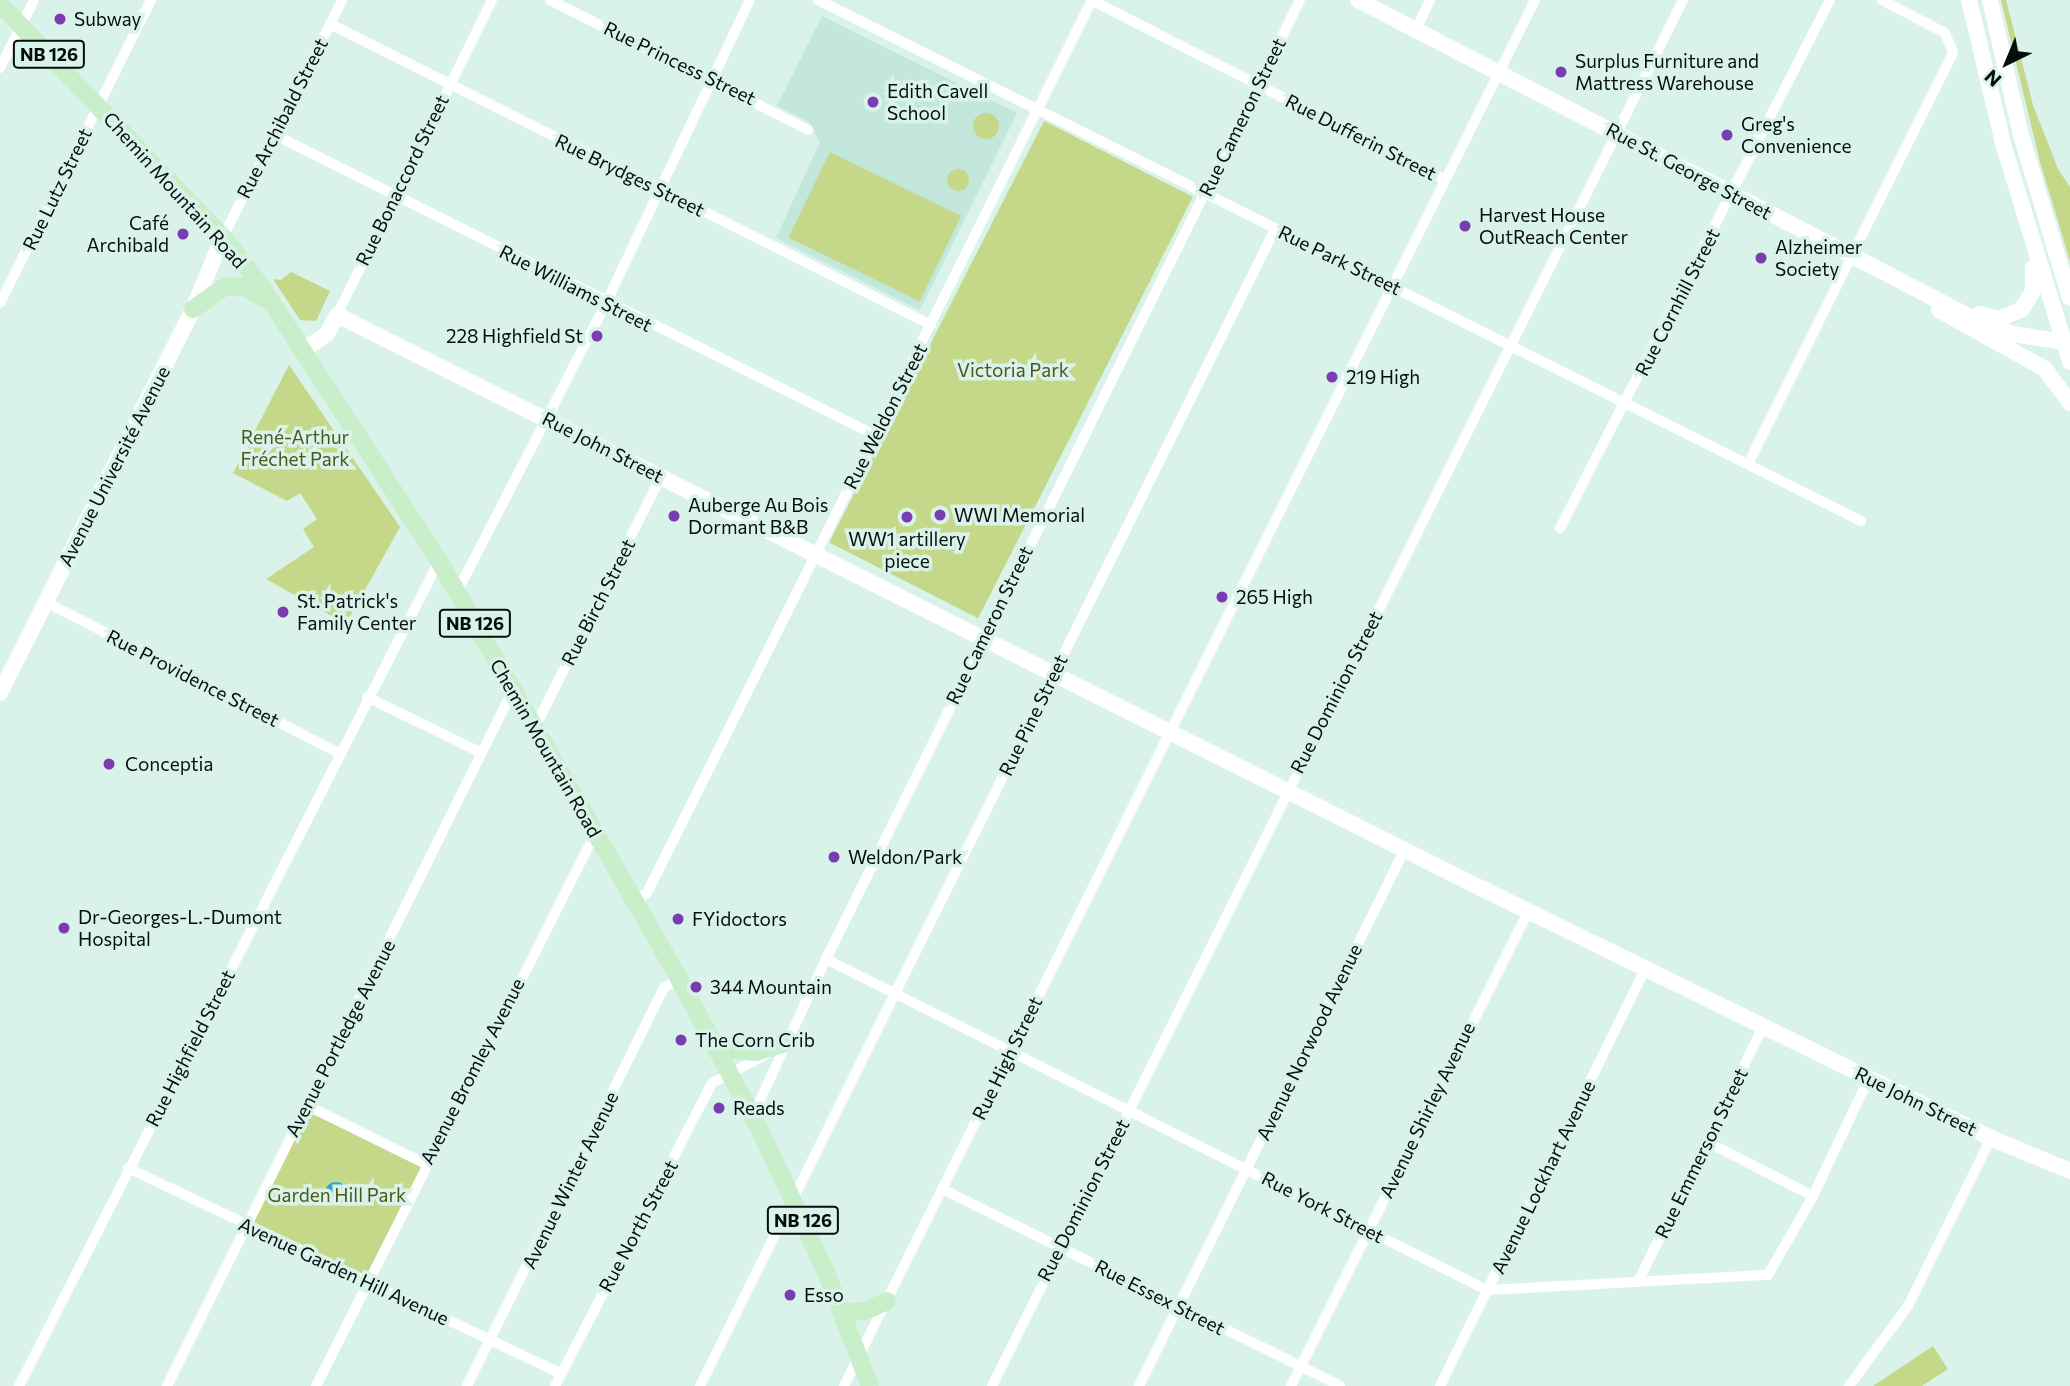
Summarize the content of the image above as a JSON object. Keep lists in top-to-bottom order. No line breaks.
{"streets":{"main road":["NB 126","Chemin Mountain Road"],"street":["Rue Princess Street","Rue Cameron Street","Rue Archibald Street","Rue Dufferin Street","Rue St. George Street","Rue Brydges Street","Rue Bonaccord Street","Rue Lutz Street","Rue Park Street","Rue Williams Street","Rue Cornhill Street","Rue Weldon Street","Rue John Street","Avenue Université Avenue","Rue Birch Street","Rue Providence Street","Rue Dominion Street","Rue Pine Street","Avenue Portledge Avenue","Avenue Norwood Avenue","Rue Highfield Street","Rue High Street","Avenue Bromley Avenue","Avenue Shirley Avenue","Rue Emmerson Street","Avenue Lockhart Avenue","Avenue Winter Avenue","Rue York Street","Rue North Street","Avenue Garden Hill Avenue","Rue Essex Street"]},"crossings":[["Rue Cameron Street","Rue Dufferin Street"],["Rue Cameron Street","Chemin Mountain Road"],["Rue Cameron Street","Rue Park Street"],["Rue Cameron Street","Rue John Street"],["Rue Cameron Street","Rue York Street"],["Rue Archibald Street","Rue Brydges Street"],["Rue Archibald Street","Chemin Mountain Road"],["Rue Archibald Street","Rue Williams Street"],["Rue Archibald Street","Avenue Université Avenue"],["Rue Dufferin Street","Rue Weldon Street"],["Rue Dufferin Street","Rue High Street"],["Rue St. George Street","Rue Cornhill Street"],["Rue St. George Street","Rue Dominion Street"],["Rue St. George Street","Rue High Street"],["Rue Brydges Street","Rue Bonaccord Street"],["Rue Brydges Street","Rue Weldon Street"],["Rue Bonaccord Street","Chemin Mountain Road"],["Rue Bonaccord Street","Rue Williams Street"],["Rue Bonaccord Street","Rue John Street"],["Rue Lutz Street","Chemin Mountain Road"],["Chemin Mountain Road","Rue Weldon Street"],["Chemin Mountain Road","Avenue Université Avenue"],["Chemin Mountain Road","Rue Birch Street"],["Chemin Mountain Road","Rue Pine Street"],["Chemin Mountain Road","Avenue Portledge Avenue"],["Chemin Mountain Road","Rue Highfield Street"],["Chemin Mountain Road","Rue High Street"],["Chemin Mountain Road","Avenue Bromley Avenue"],["Chemin Mountain Road","Avenue Winter Avenue"],["Chemin Mountain Road","Rue North Street"],["Rue Park Street","Rue Cornhill Street"],["Rue Park Street","Rue Weldon Street"],["Rue Park Street","Rue Dominion Street"],["Rue Park Street","Rue Pine Street"],["Rue Park Street","Rue High Street"],["Rue Williams Street","Rue Weldon Street"],["Rue Weldon Street","Rue John Street"],["Rue John Street","Rue Birch Street"],["Rue John Street","Rue Dominion Street"],["Rue John Street","Rue Pine Street"],["Rue John Street","Avenue Norwood Avenue"],["Rue John Street","Rue High Street"],["Rue John Street","Avenue Shirley Avenue"],["Rue John Street","Rue Emmerson Street"],["Rue John Street","Avenue Lockhart Avenue"],["Avenue Université Avenue","Rue Providence Street"],["Rue Providence Street","Rue Highfield Street"],["Rue Dominion Street","Rue York Street"],["Rue Dominion Street","Rue Essex Street"],["Rue Pine Street","Rue York Street"],["Avenue Portledge Avenue","Avenue Garden Hill Avenue"],["Avenue Norwood Avenue","Rue York Street"],["Avenue Norwood Avenue","Rue Essex Street"],["Rue Highfield Street","Avenue Garden Hill Avenue"],["Rue High Street","Rue York Street"],["Rue High Street","Rue Essex Street"],["Avenue Bromley Avenue","Avenue Garden Hill Avenue"],["Avenue Shirley Avenue","Rue York Street"],["Avenue Shirley Avenue","Rue Essex Street"],["Rue Emmerson Street","Rue York Street"],["Avenue Lockhart Avenue","Rue York Street"],["Avenue Winter Avenue","Avenue Garden Hill Avenue"],["Rue North Street","Avenue Garden Hill Avenue"]],"parks":["Victoria Park","René-Arthur Fréchet Park","Garden Hill Park"],"places":["Subway","Surplus Furniture and Mattress Warehouse","Edith Cavell School","Greg's Convenience","Harvest House OutReach Center","Café Archibald","Alzheimer Society","228 Highfield St","219 High","WWI Memorial","Auberge Au Bois Dormant B&B","WW1 artillery piece","265 High","St. Patrick's Family Center","Conceptia","Weldon/Park","FYidoctors","Dr-Georges-L.-Dumont Hospital","344 Mountain","The Corn Crib","Reads","Esso"],"north":"bottom left"}
